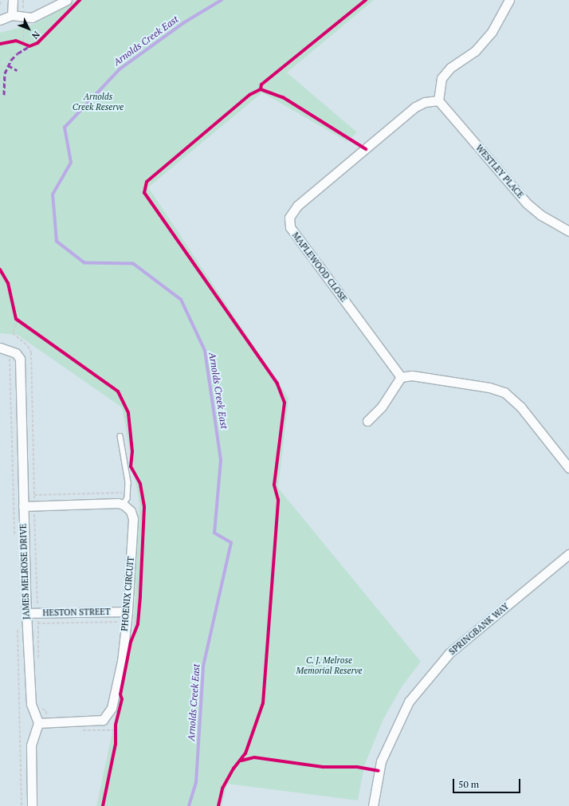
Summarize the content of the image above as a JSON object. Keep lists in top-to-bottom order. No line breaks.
{"streets":{"street":["WESTLEY PLACE","MAPLEWOOD CLOSE","JAMES MELROSE DRIVE","PHOENIX CIRCUIT","HESTON STREET","SPRINGBANK WAY"]},"crossings":[["WESTLEY PLACE","MAPLEWOOD CLOSE"],["JAMES MELROSE DRIVE","PHOENIX CIRCUIT"],["JAMES MELROSE DRIVE","HESTON STREET"],["PHOENIX CIRCUIT","HESTON STREET"]],"water":["Arnolds Creek East"],"parks":["Arnolds Creek Reserve","C. J. Melrose Memorial Reserve"],"scale_bar":"50 m","north":"bottom right"}
